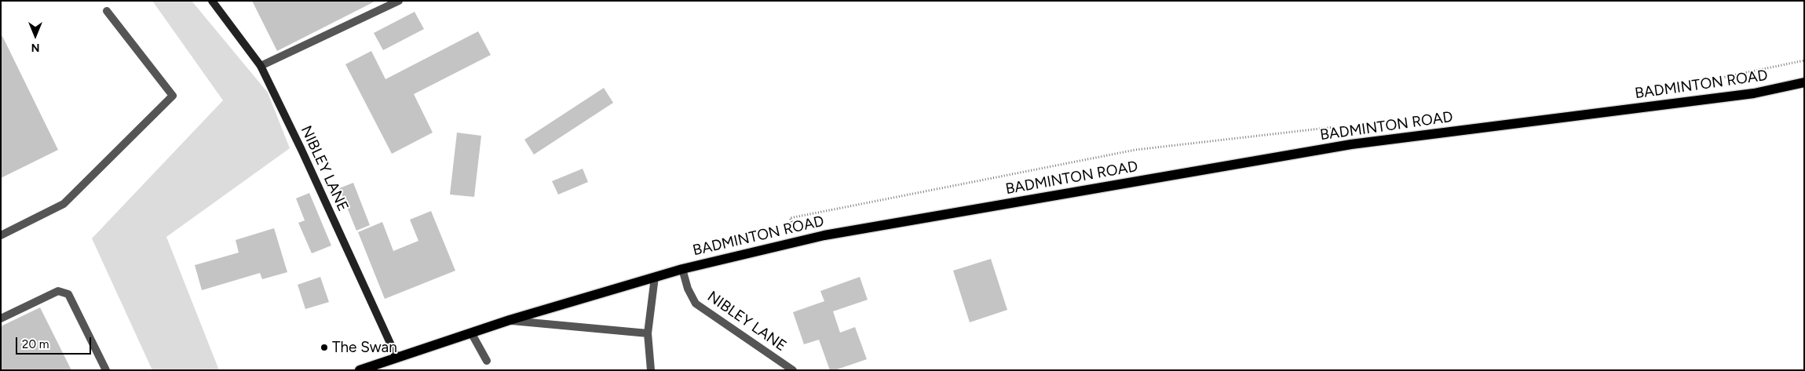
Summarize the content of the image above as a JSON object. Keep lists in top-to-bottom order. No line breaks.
{"streets":{"main road":["BADMINTON ROAD"],"street":["NIBLEY LANE"]},"crossings":[["BADMINTON ROAD","NIBLEY LANE"]],"places":["The Swan"],"scale_bar":"20 m","north":"bottom"}
